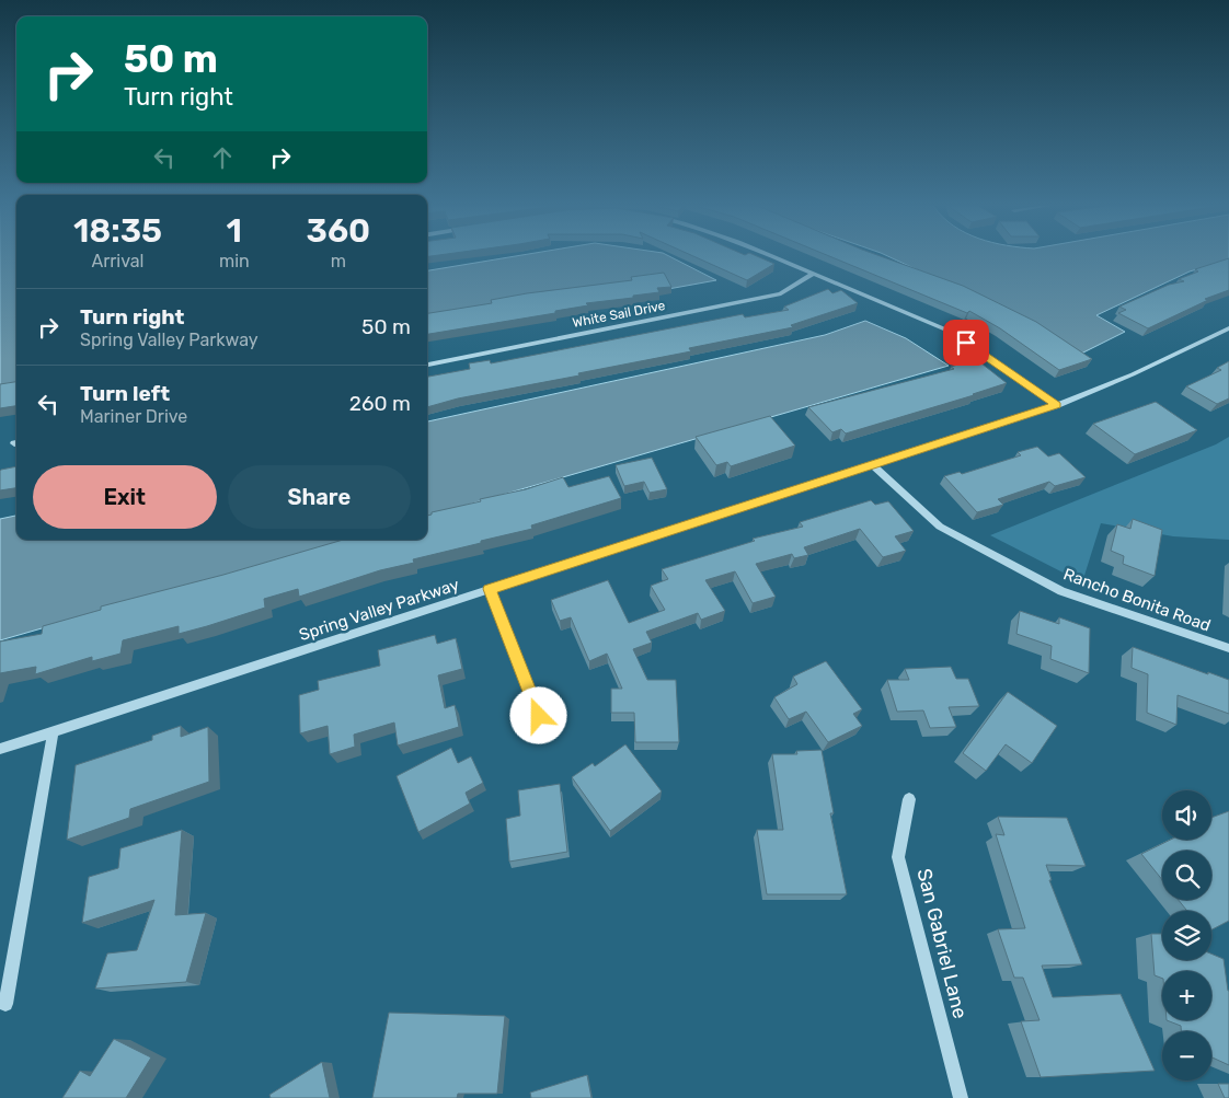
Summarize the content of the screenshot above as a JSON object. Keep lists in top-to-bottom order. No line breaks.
{"streets":{"street":["White Sail Drive","Rancho Bonita Road","Spring Valley Parkway","San Gabriel Lane"]},"crossings":[["Rancho Bonita Road","Spring Valley Parkway"]],"page":{"turn":["50 m","Turn right"],"eta":["18:35","Arrival","1","min","360","m"],"list":[{"name":"Turn right","note":"Spring Valley Parkway","value":"50 m"},{"name":"Turn left","note":"Mariner Drive","value":"260 m"}],"buttons":["Exit","Share"],"map_buttons":["+","−"]}}
